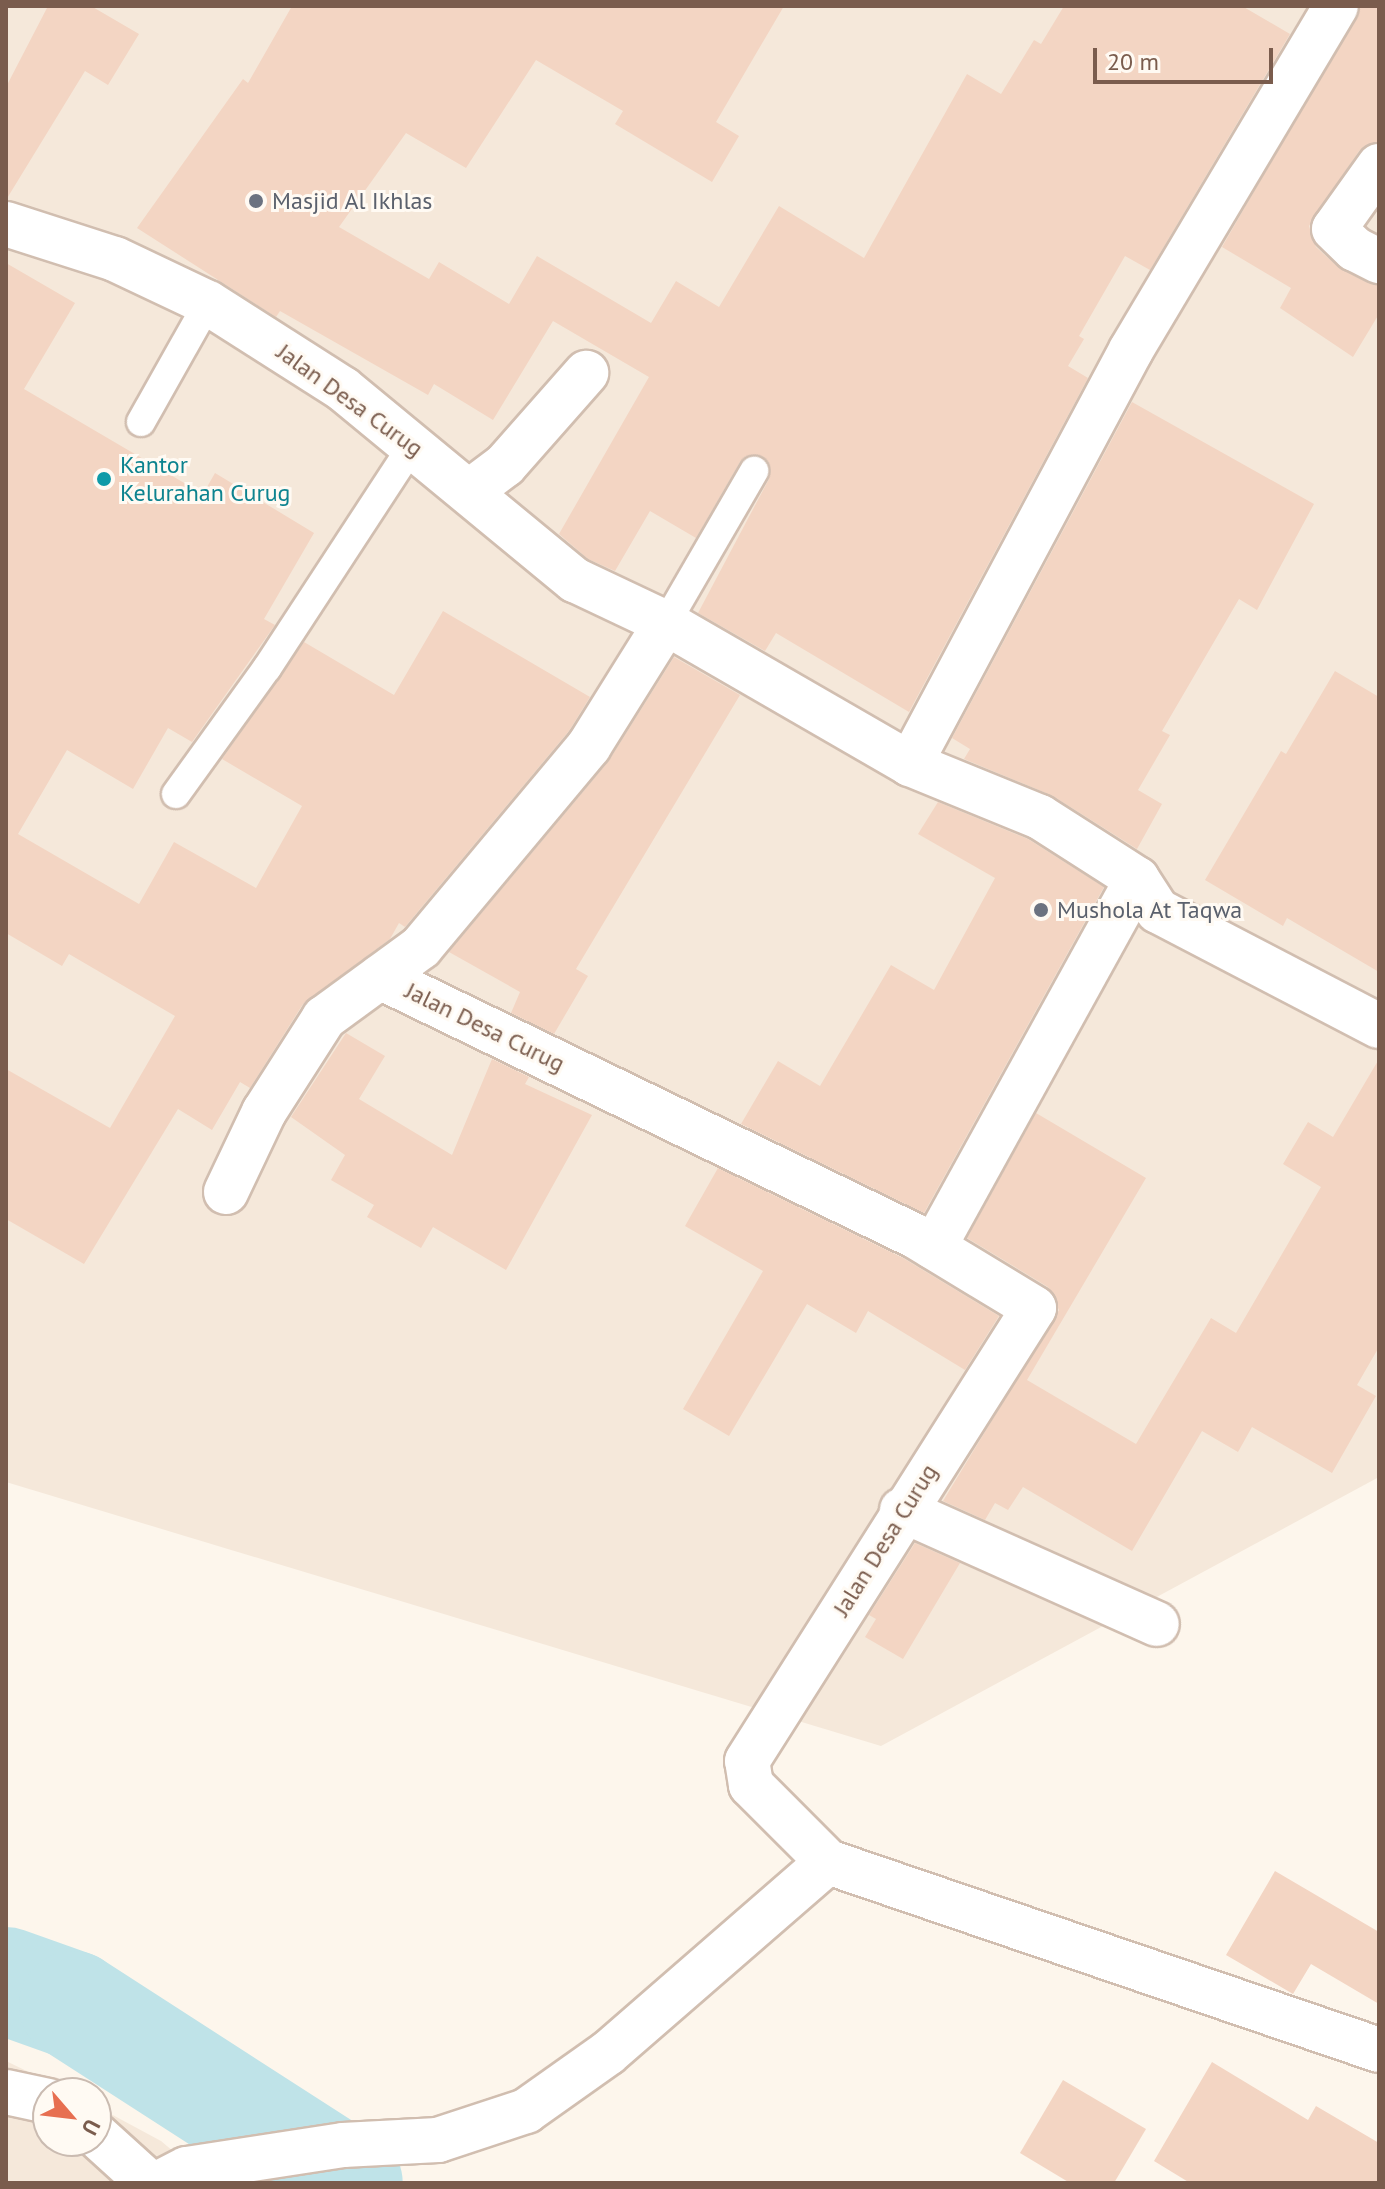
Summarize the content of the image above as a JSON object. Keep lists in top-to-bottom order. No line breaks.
{"streets":{"street":["Jalan Desa Curug"]},"places":["Masjid Al Ikhlas","Kantor Kelurahan Curug","Mushola At Taqwa"],"scale_bar":"20 m","north":"bottom right"}
